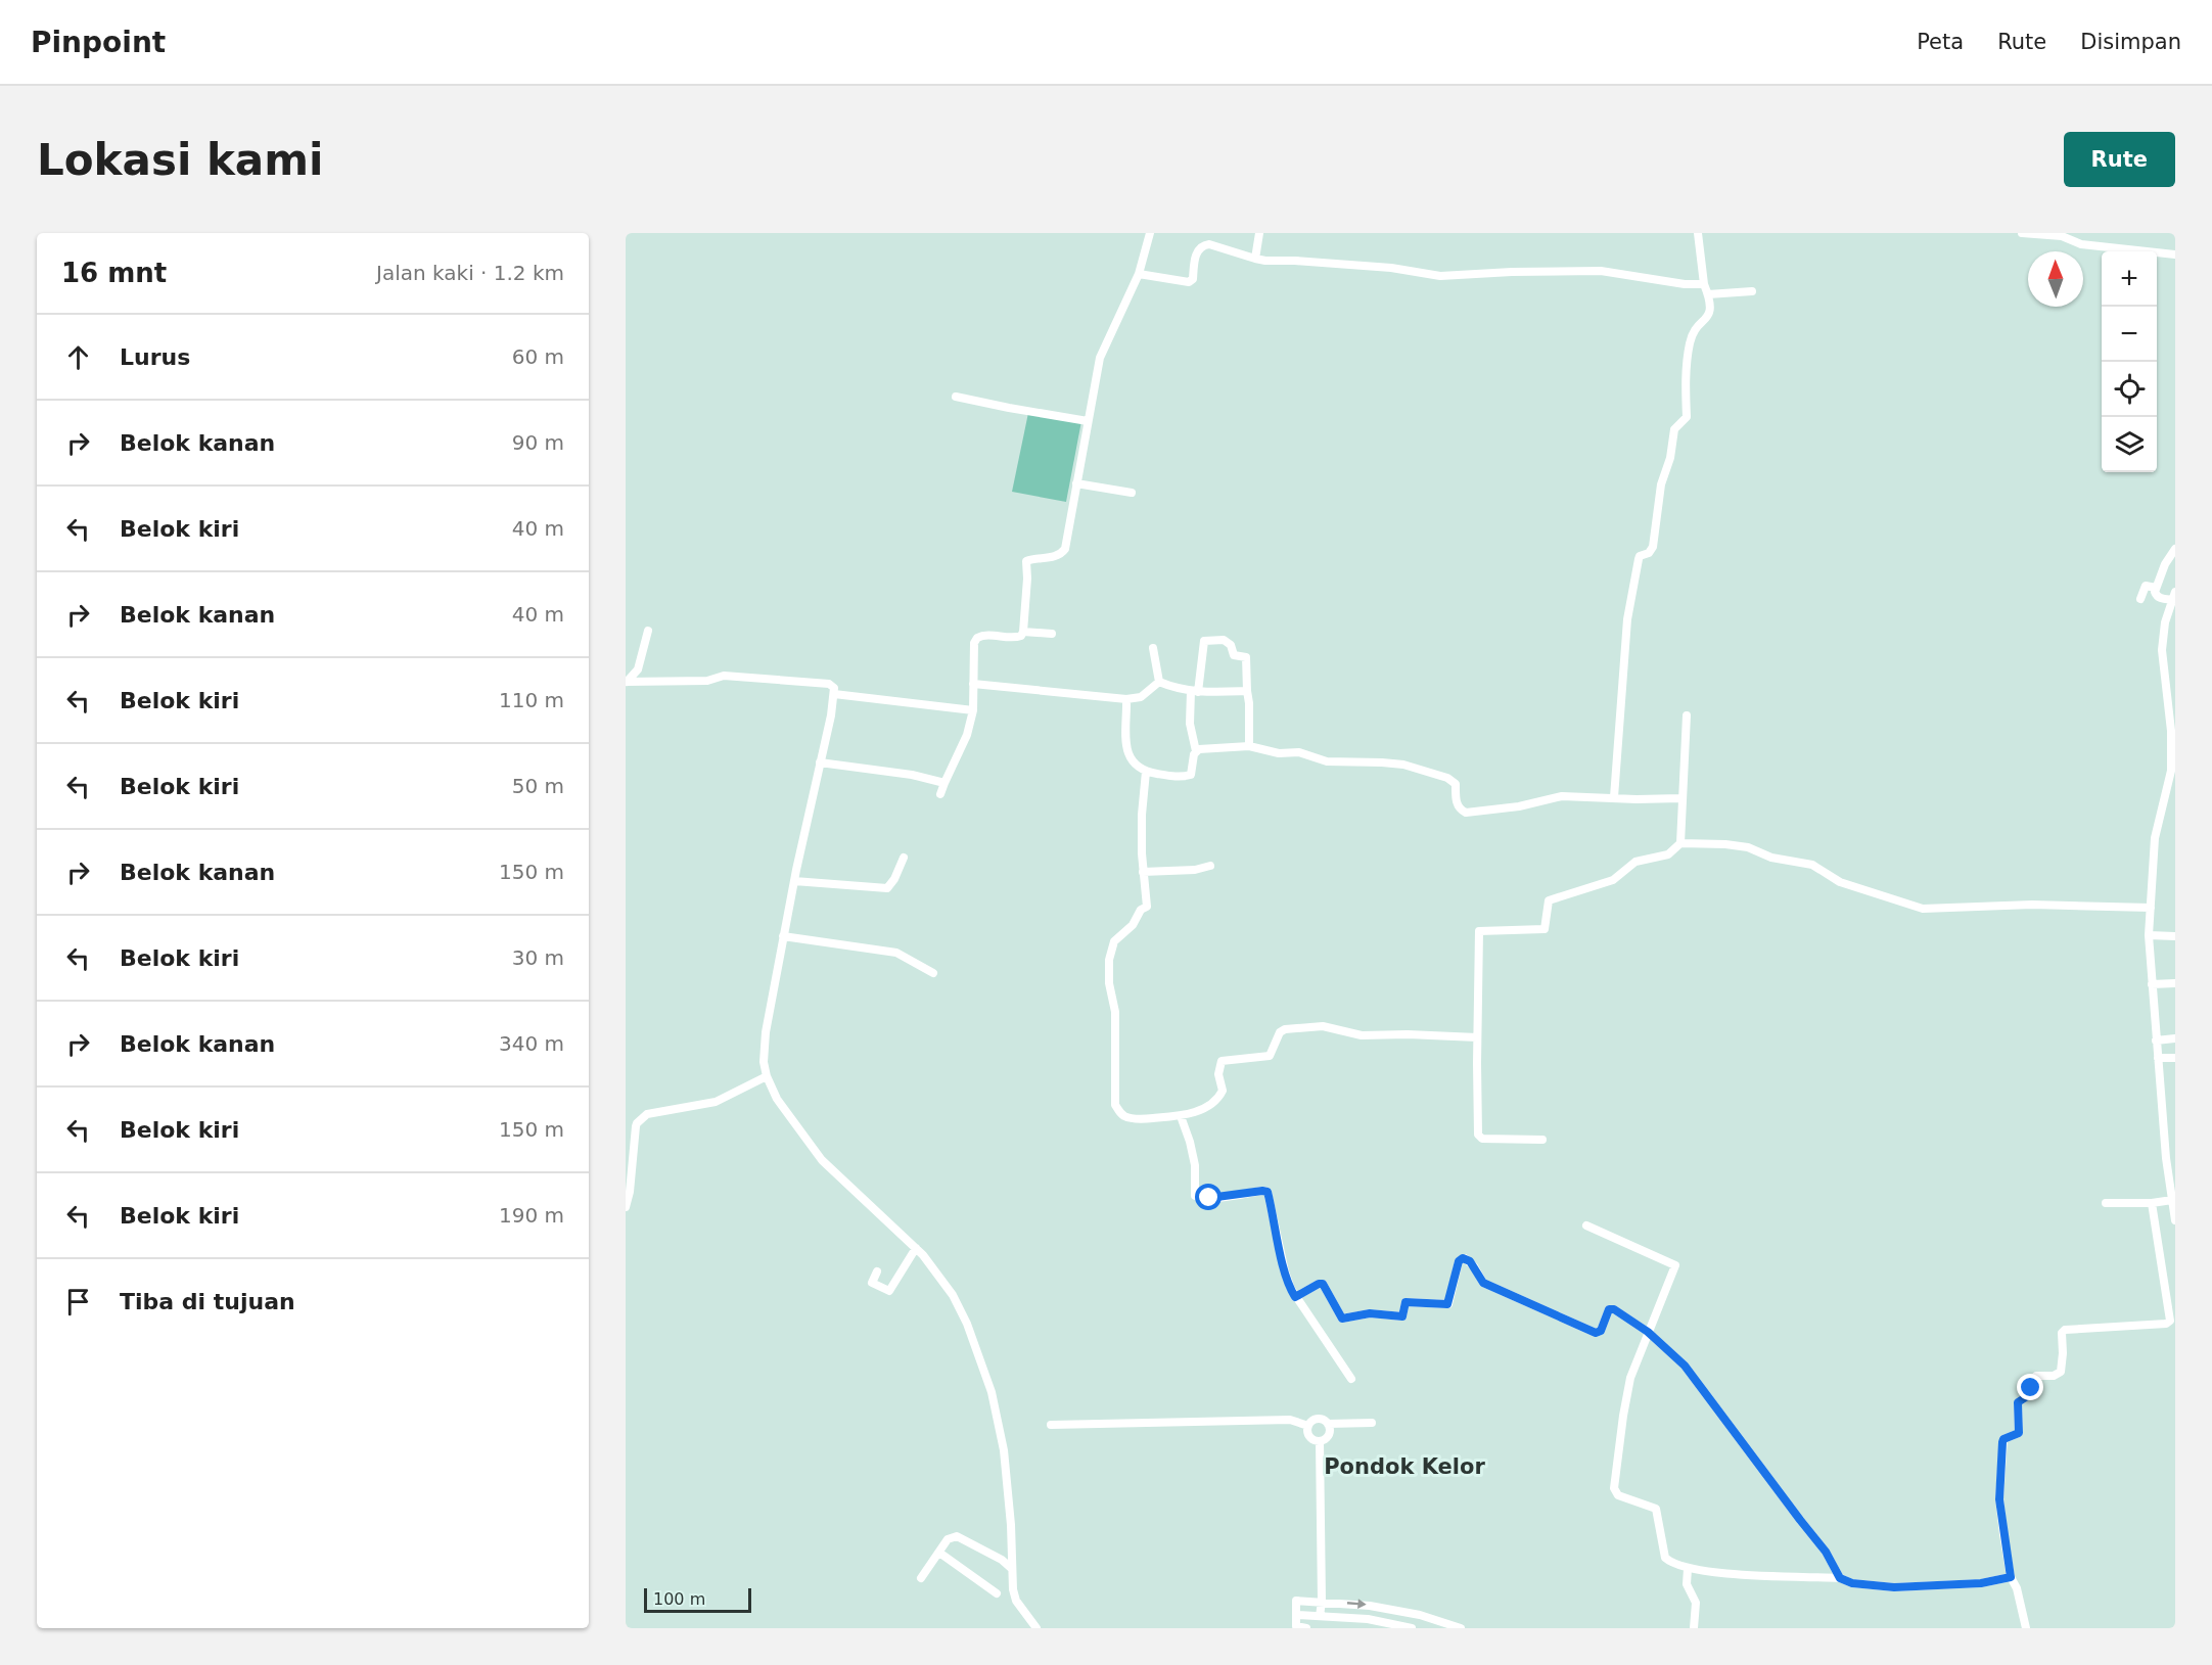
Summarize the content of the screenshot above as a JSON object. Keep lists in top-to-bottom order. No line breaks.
{"districts":["Pondok Kelor"],"scale_bar":"100 m","north":"top","page":{"header":"Pinpoint","nav":["Peta","Rute","Disimpan"],"buttons":"Rute","title":"Lokasi kami","heading":["16 mnt","Jalan kaki · 1.2 km"],"map_buttons":["+","−"],"list":[["Lurus","60 m"],["Belok kanan","90 m"],["Belok kiri","40 m"],["Belok kanan","40 m"],["Belok kiri","110 m"],["Belok kiri","50 m"],["Belok kanan","150 m"],["Belok kiri","30 m"],["Belok kanan","340 m"],["Belok kiri","150 m"],["Belok kiri","190 m"],"Tiba di tujuan"],"scale":"100 m"}}
